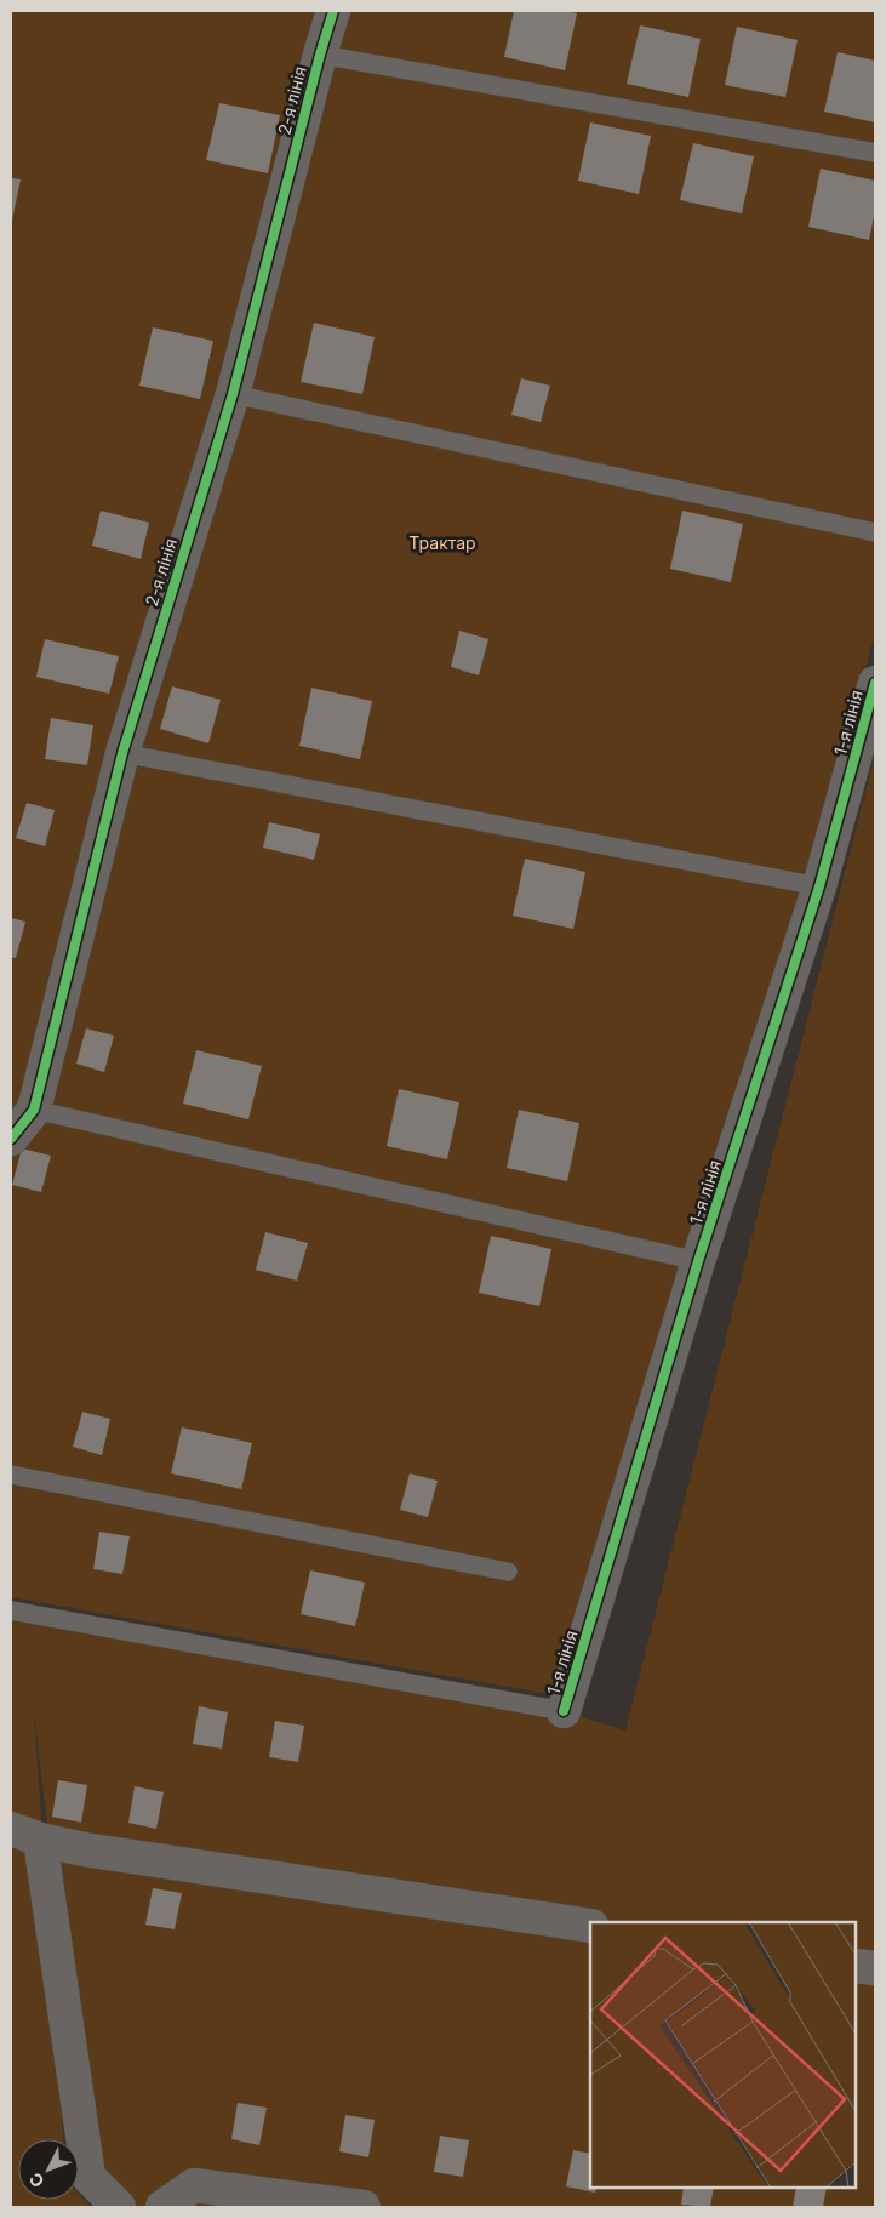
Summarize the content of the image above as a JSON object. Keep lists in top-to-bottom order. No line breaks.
{"streets":{"street":["2-я лінія","1-я лінія"]},"parks":["Трактар"],"north":"bottom left"}
